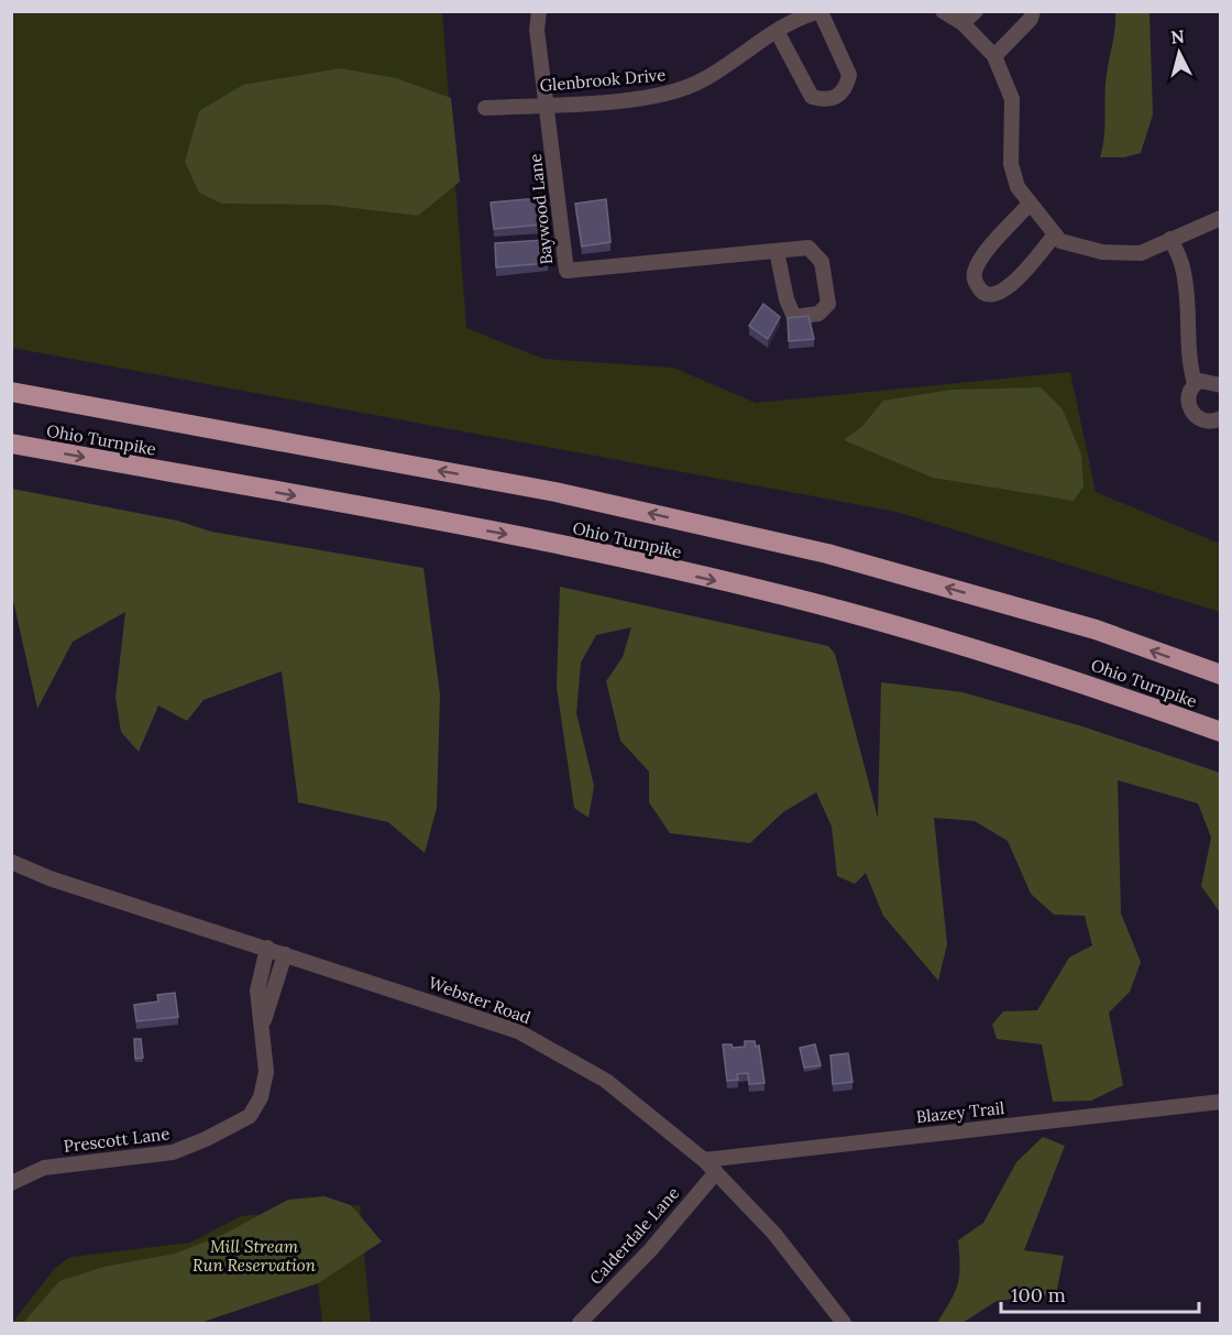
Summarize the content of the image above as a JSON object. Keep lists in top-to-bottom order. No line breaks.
{"streets":{"highway":["Ohio Turnpike"],"street":["Glenbrook Drive","Baywood Lane","Webster Road","Blazey Trail","Prescott Lane","Calderdale Lane"]},"crossings":[["Glenbrook Drive","Baywood Lane"],["Webster Road","Blazey Trail"],["Webster Road","Prescott Lane"],["Webster Road","Calderdale Lane"]],"parks":["Mill Stream Run Reservation"],"scale_bar":"100 m","north":"top"}
